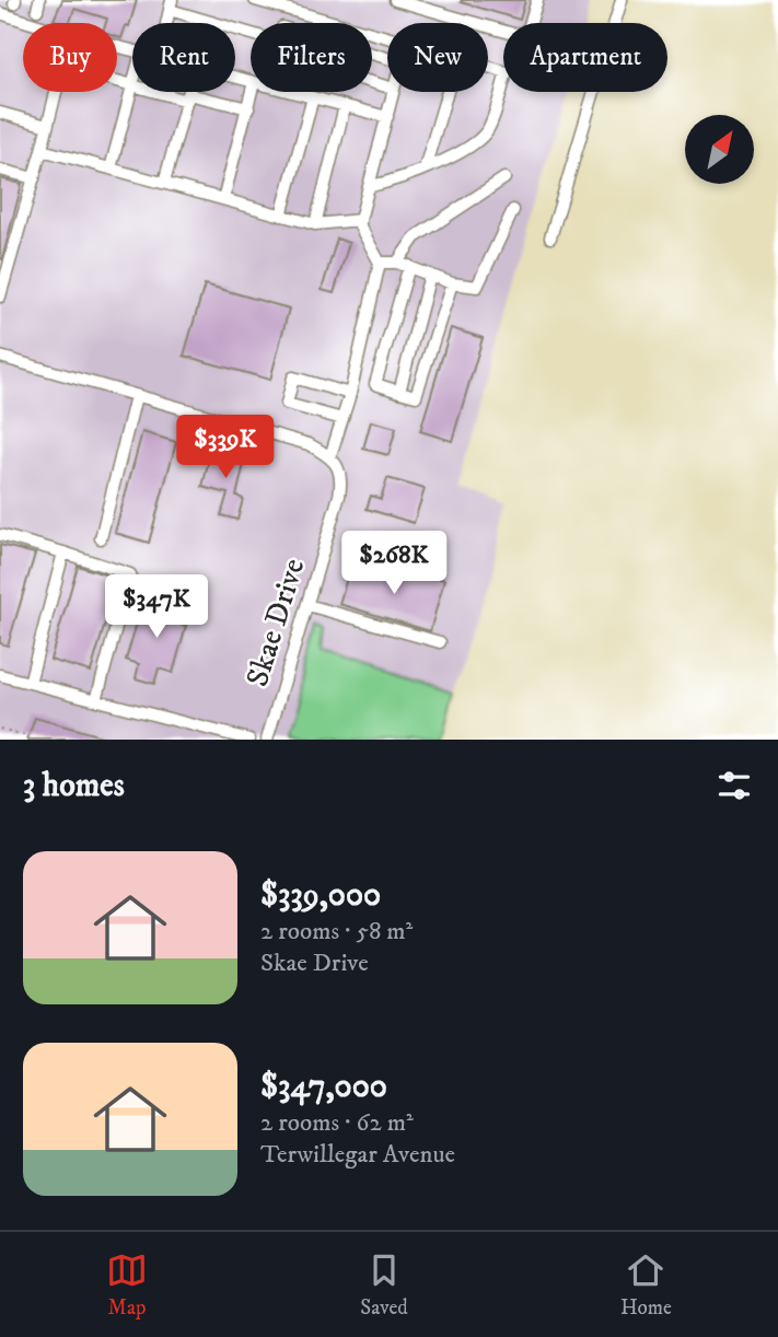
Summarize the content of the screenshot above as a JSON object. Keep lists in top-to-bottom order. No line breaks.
{"streets":{"street":["Skae Drive"]},"north":"top right","page":{"chip":["Buy","Rent","Filters","New","Apartment"],"price":["$339K","$268K","$347K"],"heading":"3 homes","list":[{"name":"$339,000","note":"2 rooms · 58 m² · Skae Drive"},{"name":"$347,000","note":"2 rooms · 62 m² · Terwillegar Avenue"}],"tabs":["Map","Saved","Home"]}}
